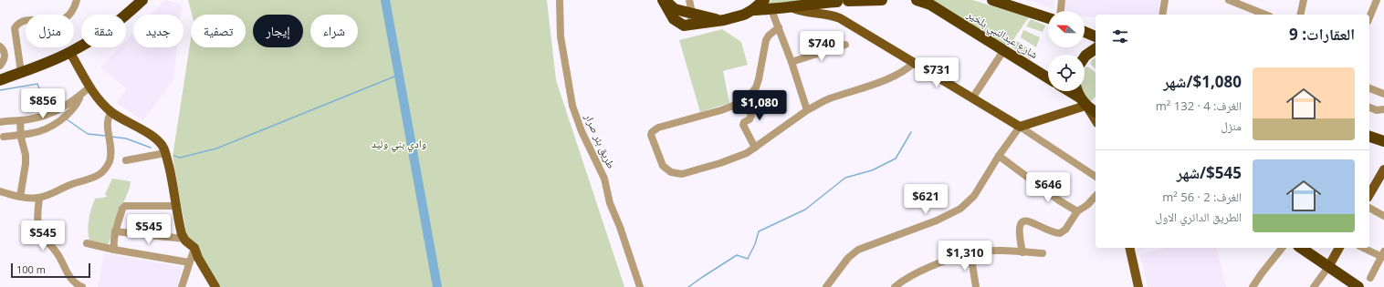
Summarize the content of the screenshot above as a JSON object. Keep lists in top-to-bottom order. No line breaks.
{"streets":{"highway":["شارع عبدالنبي بلخير"],"street":["طريق بئر صرار"]},"parks":["وادي بني وليد"],"scale_bar":"100 m","north":"left","page":{"chip":["شراء","إيجار","تصفية","جديد","شقة","منزل"],"heading":"العقارات: 9","price":["$740","$731","$856","$1,080","$646","$621","$545","$545","$1,310"],"list":[{"name":"$1,080/شهر","note":"الغرف: 4 · 132 m² · منزل"},{"name":"$545/شهر","note":"الغرف: 2 · 56 m² · الطريق الدائري الاول"}],"scale":"100 m"}}
